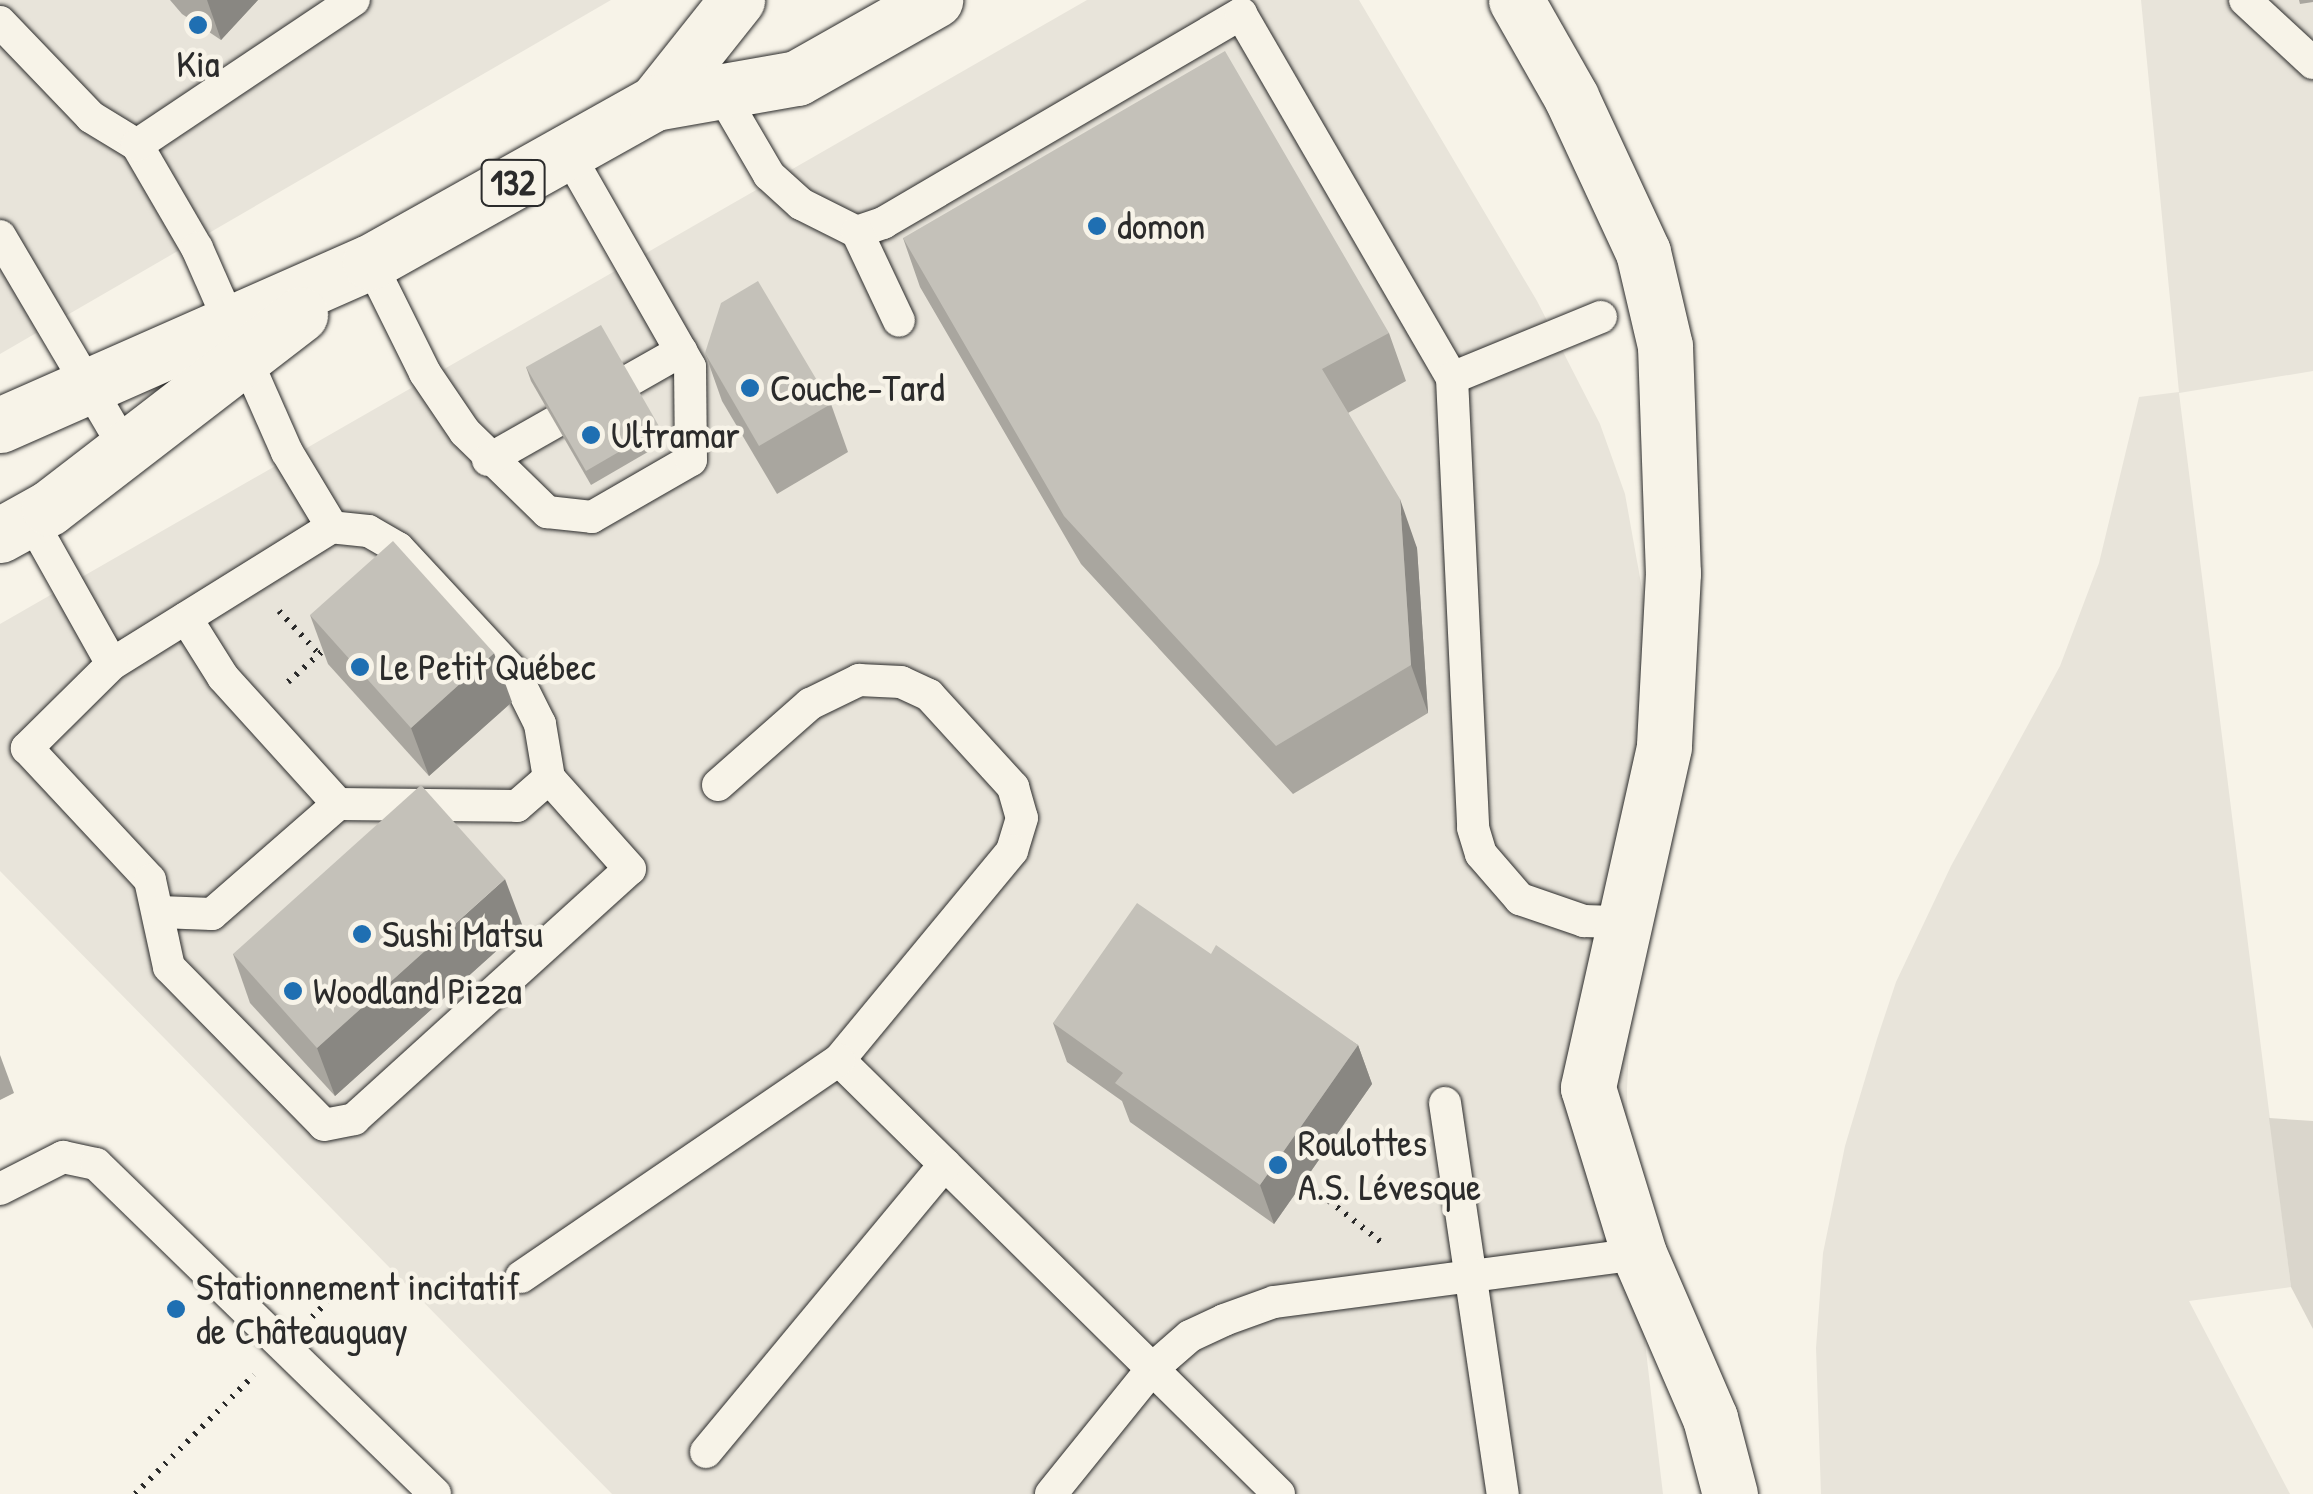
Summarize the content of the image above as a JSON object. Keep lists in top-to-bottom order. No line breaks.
{"streets":{"main road":["132"]},"places":["Kia","domon","Couche-Tard","Ultramar","Le Petit Québec","Sushi Matsu","Woodland Pizza","Roulottes A.S. Lévesque","Stationnement incitatif de Châteauguay"]}
